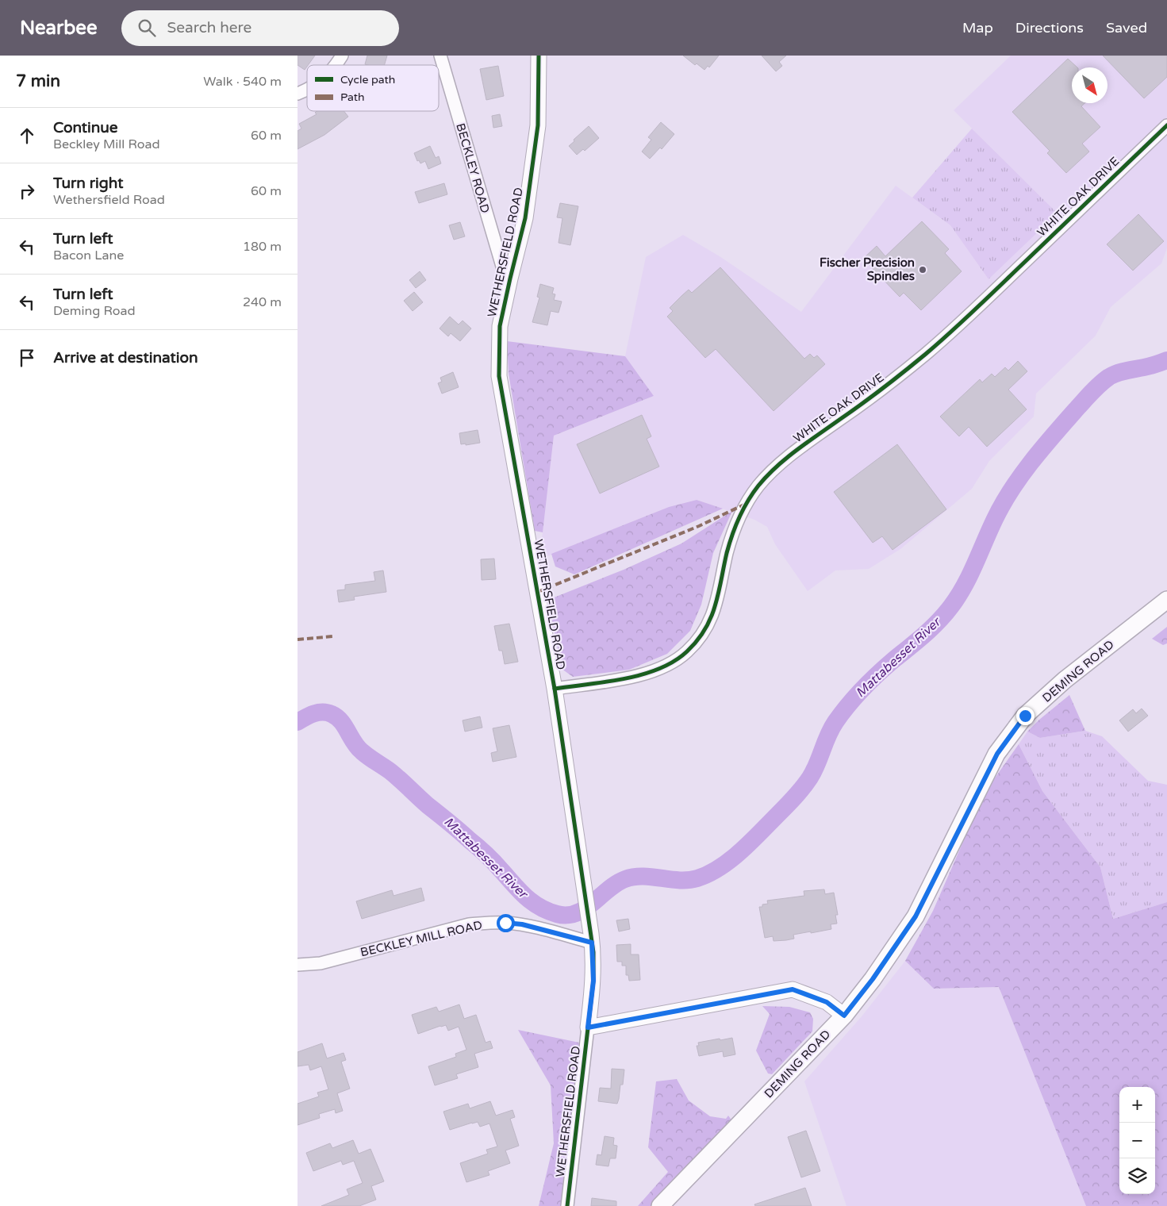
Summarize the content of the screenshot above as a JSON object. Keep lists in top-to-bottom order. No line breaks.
{"streets":{"main road":["DEMING ROAD"],"street":["BECKLEY ROAD","WHITE OAK DRIVE","WETHERSFIELD ROAD","BECKLEY MILL ROAD"]},"crossings":[["BECKLEY ROAD","WETHERSFIELD ROAD"],["WHITE OAK DRIVE","WETHERSFIELD ROAD"],["WETHERSFIELD ROAD","BECKLEY MILL ROAD"]],"water":["Mattabesset River"],"places":["Fischer Precision Spindles"],"legend":["Cycle path","Path"],"north":"bottom right","page":{"header":"Nearbee","search":"Search here","nav":["Map","Directions","Saved"],"heading":["7 min","Walk · 540 m"],"list":[["Continue","Beckley Mill Road","60 m"],["Turn right","Wethersfield Road","60 m"],["Turn left","Bacon Lane","180 m"],["Turn left","Deming Road","240 m"],"Arrive at destination"],"map_buttons":["+","−"]}}
